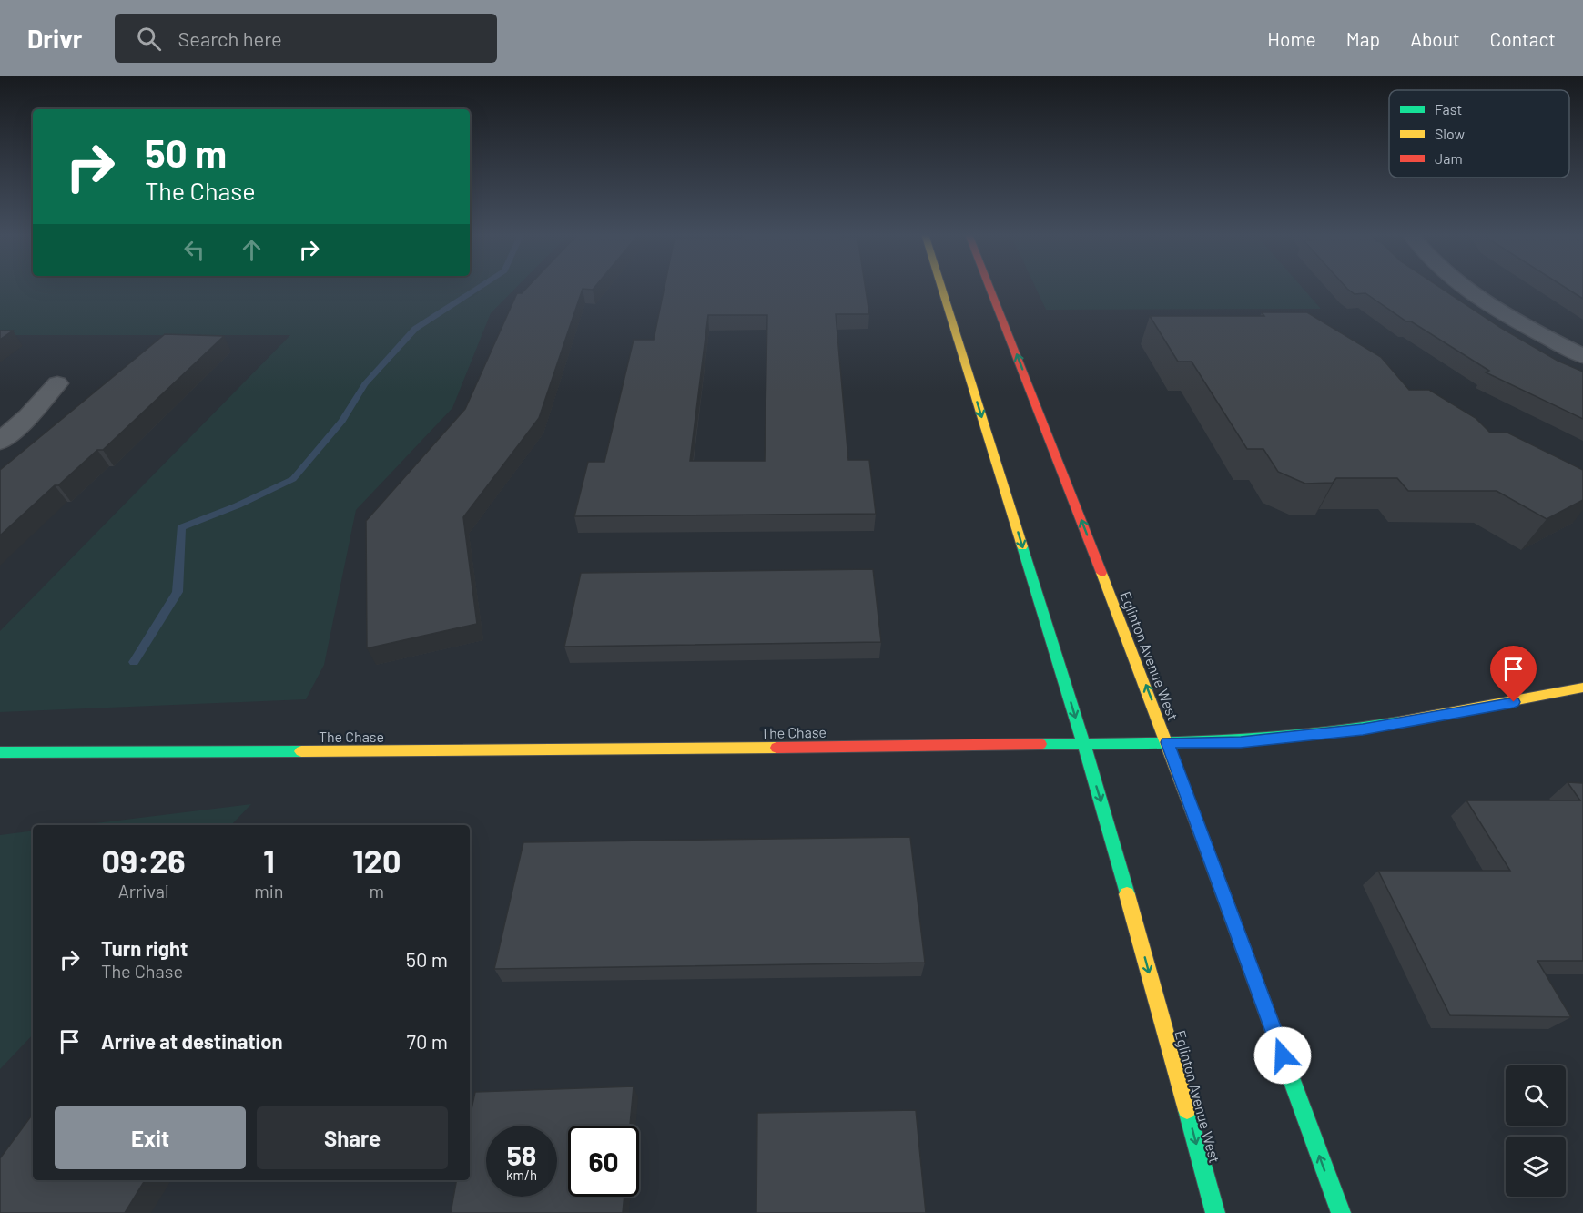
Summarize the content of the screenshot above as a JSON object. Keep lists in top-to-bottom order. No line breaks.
{"streets":{"main road":["Eglinton Avenue West","The Chase"]},"crossings":[["Eglinton Avenue West","The Chase"]],"legend":["Fast","Slow","Jam"],"page":{"header":"Drivr","search":"Search here","nav":["Home","Map","About","Contact"],"turn":["50 m","The Chase"],"eta":["09:26","Arrival","1","min","120","m"],"list":[{"name":"Turn right","note":"The Chase","value":"50 m"},{"name":"Arrive at destination","value":"70 m"}],"buttons":["Exit","Share"],"speed":"58 km/h","limit":"60"}}
